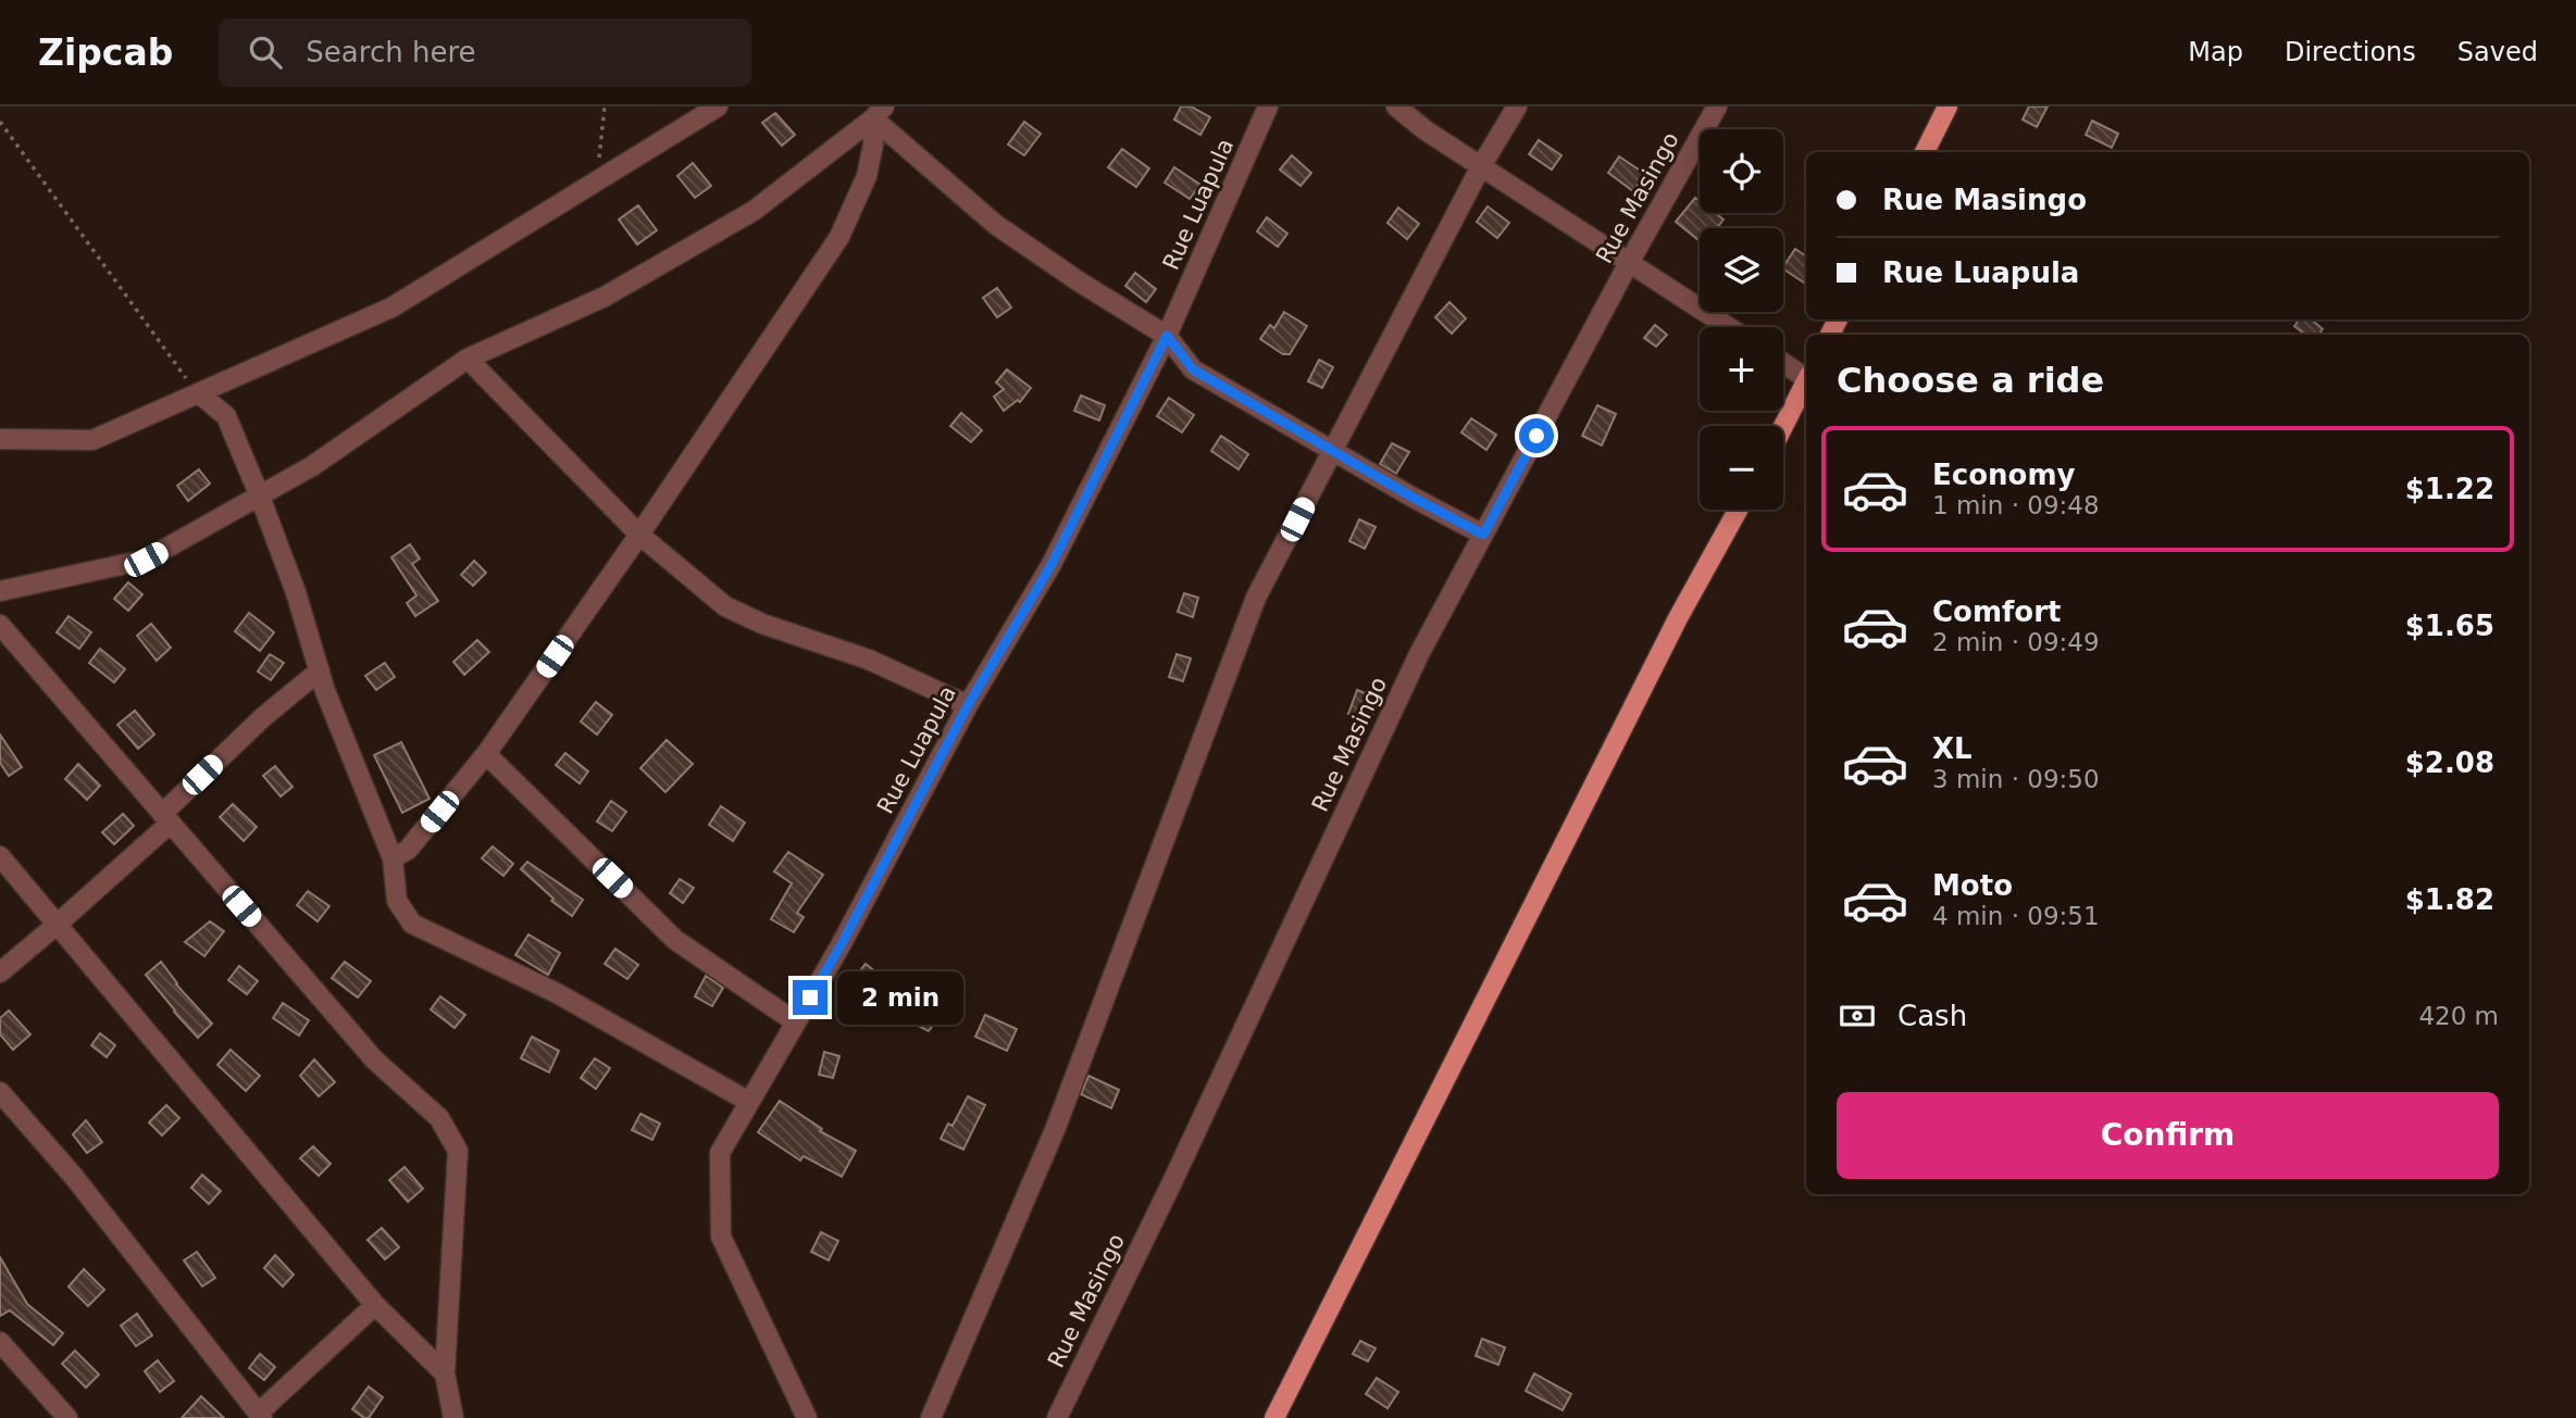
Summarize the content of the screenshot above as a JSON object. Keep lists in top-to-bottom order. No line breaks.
{"streets":{"street":["Rue Masingo","Rue Luapula"]},"page":{"header":"Zipcab","search":"Search here","nav":["Map","Directions","Saved"],"map_buttons":["+","−"],"banner":["Rue Masingo","Rue Luapula"],"heading":"Choose a ride","list":[{"name":"Economy","note":"1 min · 09:48","value":"$1.22"},{"name":"Comfort","note":"2 min · 09:49","value":"$1.65"},{"name":"XL","note":"3 min · 09:50","value":"$2.08"},{"name":"Moto","note":"4 min · 09:51","value":"$1.82"}],"bubble":"2 min","pay":["Cash","420 m"],"buttons":"Confirm"}}
